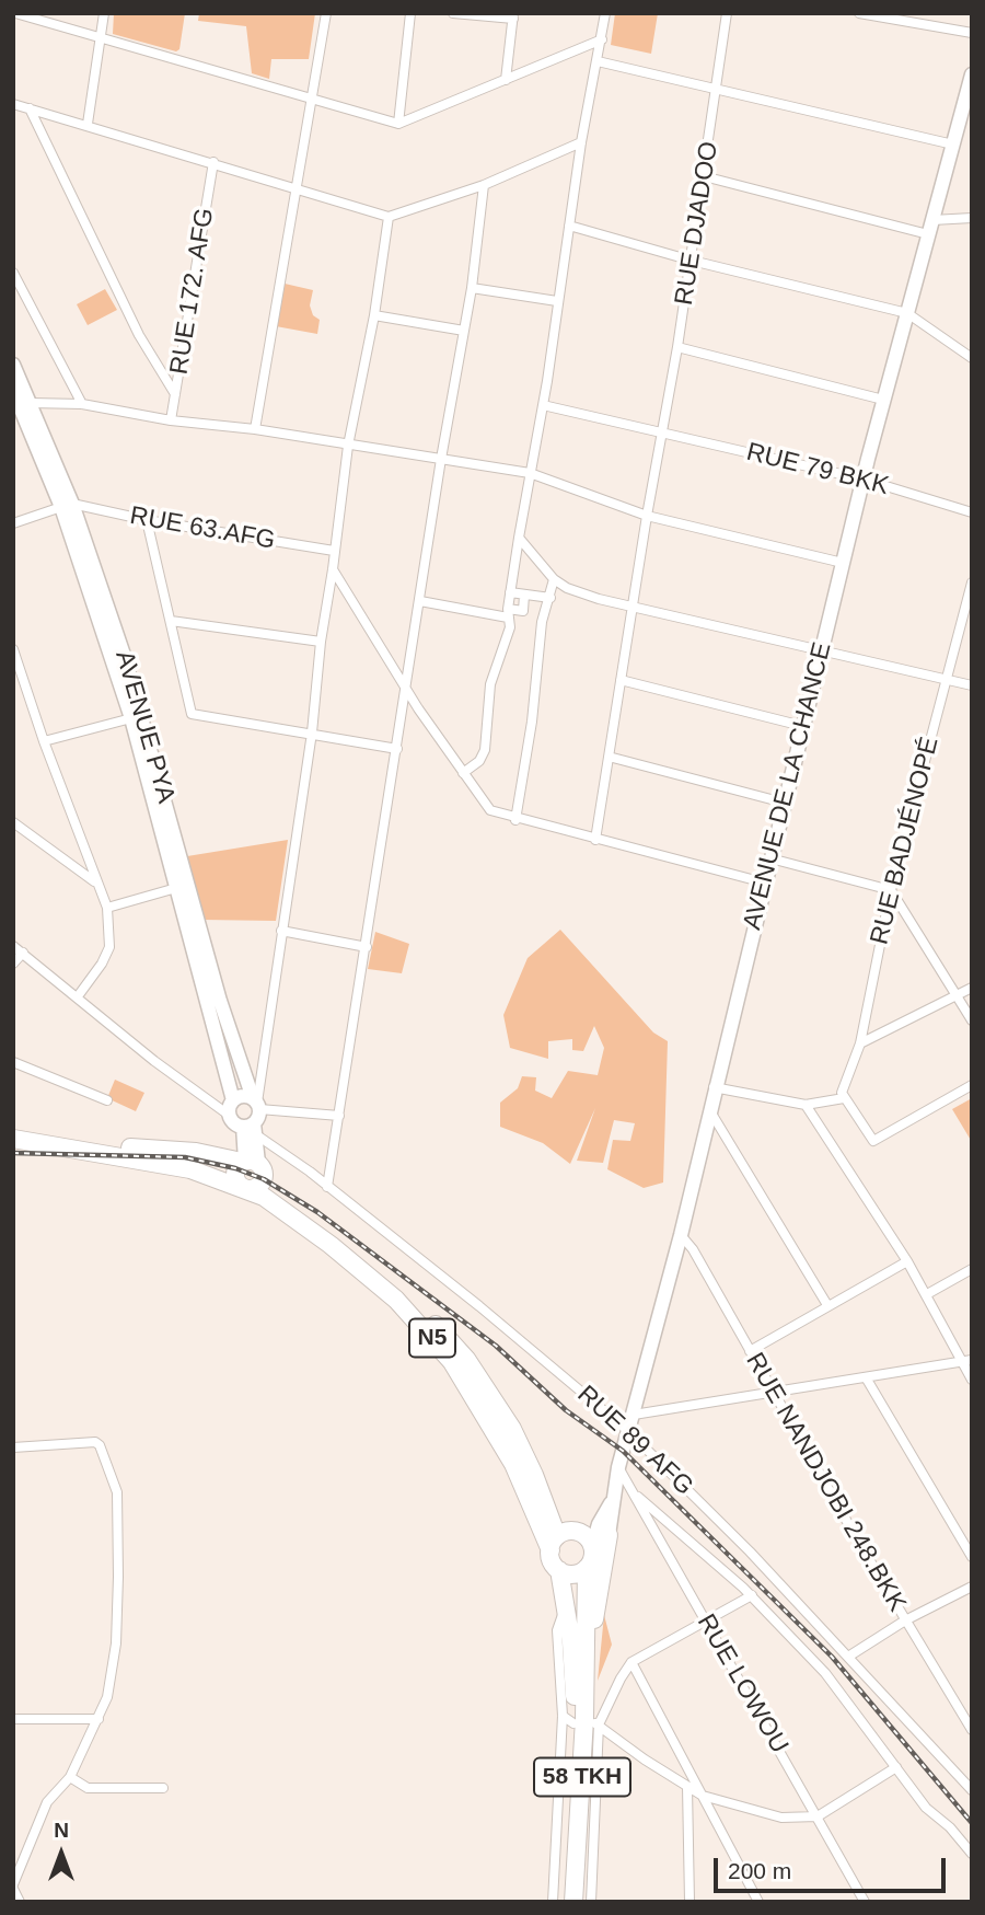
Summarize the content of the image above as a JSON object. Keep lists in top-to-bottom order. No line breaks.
{"streets":{"highway":["N5","58 TKH"],"main road":["AVENUE PYA","AVENUE DE LA CHANCE"],"street":["RUE DJADOO","RUE 172. AFG","RUE 79 BKK","RUE 63.AFG","RUE BADJÉNOPÉ","RUE 89 AFG","RUE NANDJOBI 248.BKK","RUE LOWOU"]},"crossings":[["RUE DJADOO","RUE 79 BKK"],["RUE 79 BKK","AVENUE DE LA CHANCE"],["RUE 63.AFG","AVENUE PYA"],["AVENUE DE LA CHANCE","N5"],["AVENUE DE LA CHANCE","RUE 89 AFG"],["AVENUE DE LA CHANCE","RUE NANDJOBI 248.BKK"],["AVENUE DE LA CHANCE","RUE LOWOU"]],"scale_bar":"200 m","north":"top"}
